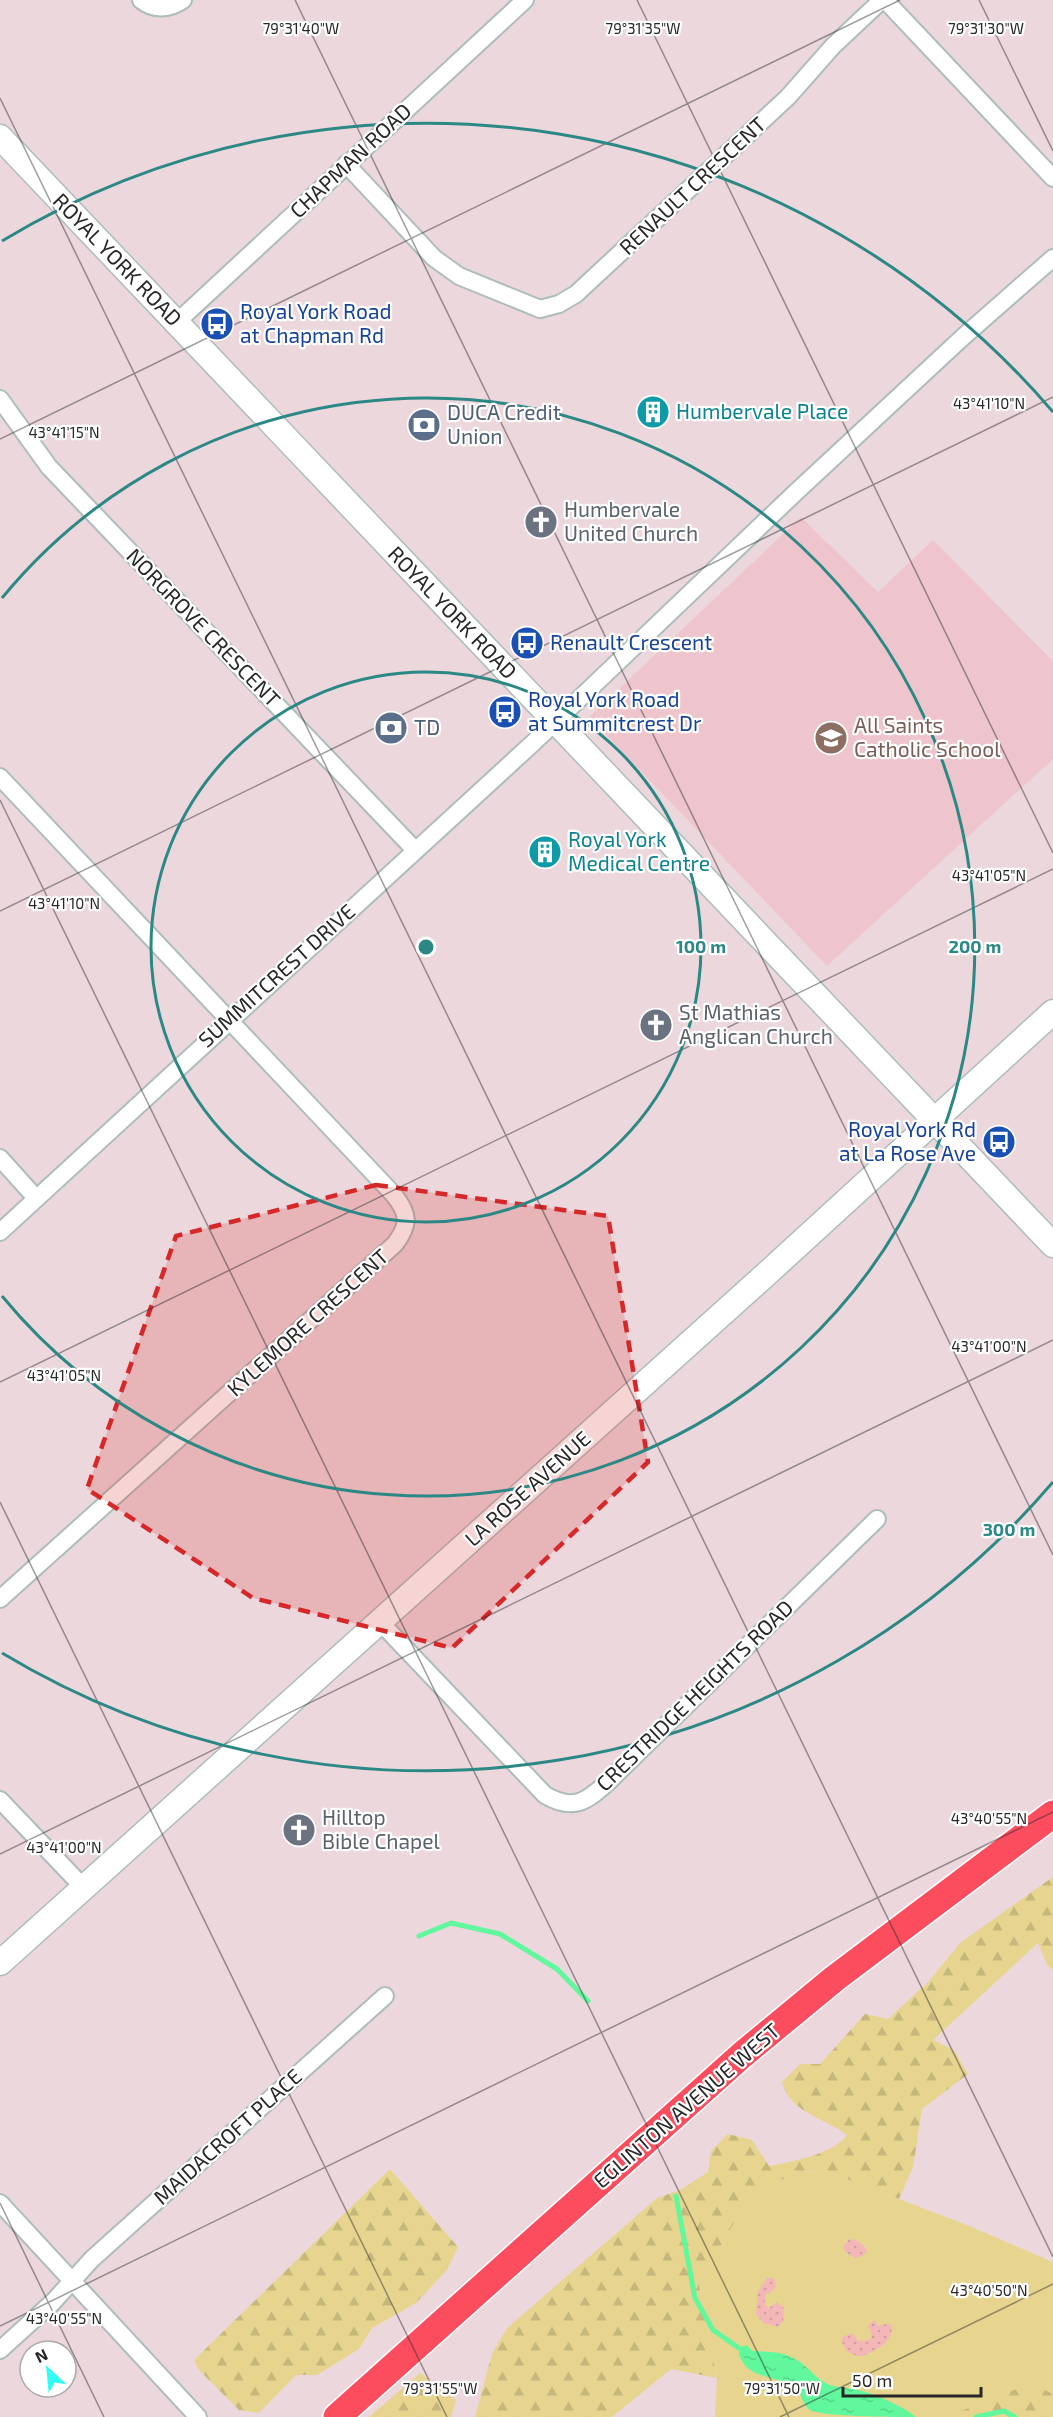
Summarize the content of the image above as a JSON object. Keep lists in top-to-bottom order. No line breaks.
{"streets":{"main road":["ROYAL YORK ROAD","LA ROSE AVENUE","EGLINTON AVENUE WEST"],"street":["CHAPMAN ROAD","RENAULT CRESCENT","NORGROVE CRESCENT","SUMMITCREST DRIVE","KYLEMORE CRESCENT","CRESTRIDGE HEIGHTS ROAD","MAIDACROFT PLACE"]},"crossings":[["CHAPMAN ROAD","RENAULT CRESCENT"],["CHAPMAN ROAD","ROYAL YORK ROAD"],["ROYAL YORK ROAD","SUMMITCREST DRIVE"],["ROYAL YORK ROAD","LA ROSE AVENUE"],["NORGROVE CRESCENT","SUMMITCREST DRIVE"],["SUMMITCREST DRIVE","KYLEMORE CRESCENT"],["LA ROSE AVENUE","CRESTRIDGE HEIGHTS ROAD"]],"places":{"bus stop":["Royal York Road at Chapman Rd","Renault Crescent","Royal York Road at Summitcrest Dr","Royal York Rd at La Rose Ave"],"building":["Humbervale Place","Royal York Medical Centre"],"bank":["DUCA Credit Union","TD"],"church":["Humbervale United Church","St Mathias Anglican Church","Hilltop Bible Chapel"],"school or university":["All Saints Catholic School"]},"scale_bar":"50 m","north":"top left","coordinates":["79°31'40\"W","79°31'35\"W","79°31'30\"W","43°41'10\"N","43°41'15\"N","43°41'05\"N","43°41'00\"N","43°40'55\"N","43°40'50\"N","79°31'55\"W","79°31'50\"W"],"rings":["100 m","200 m","300 m"]}
